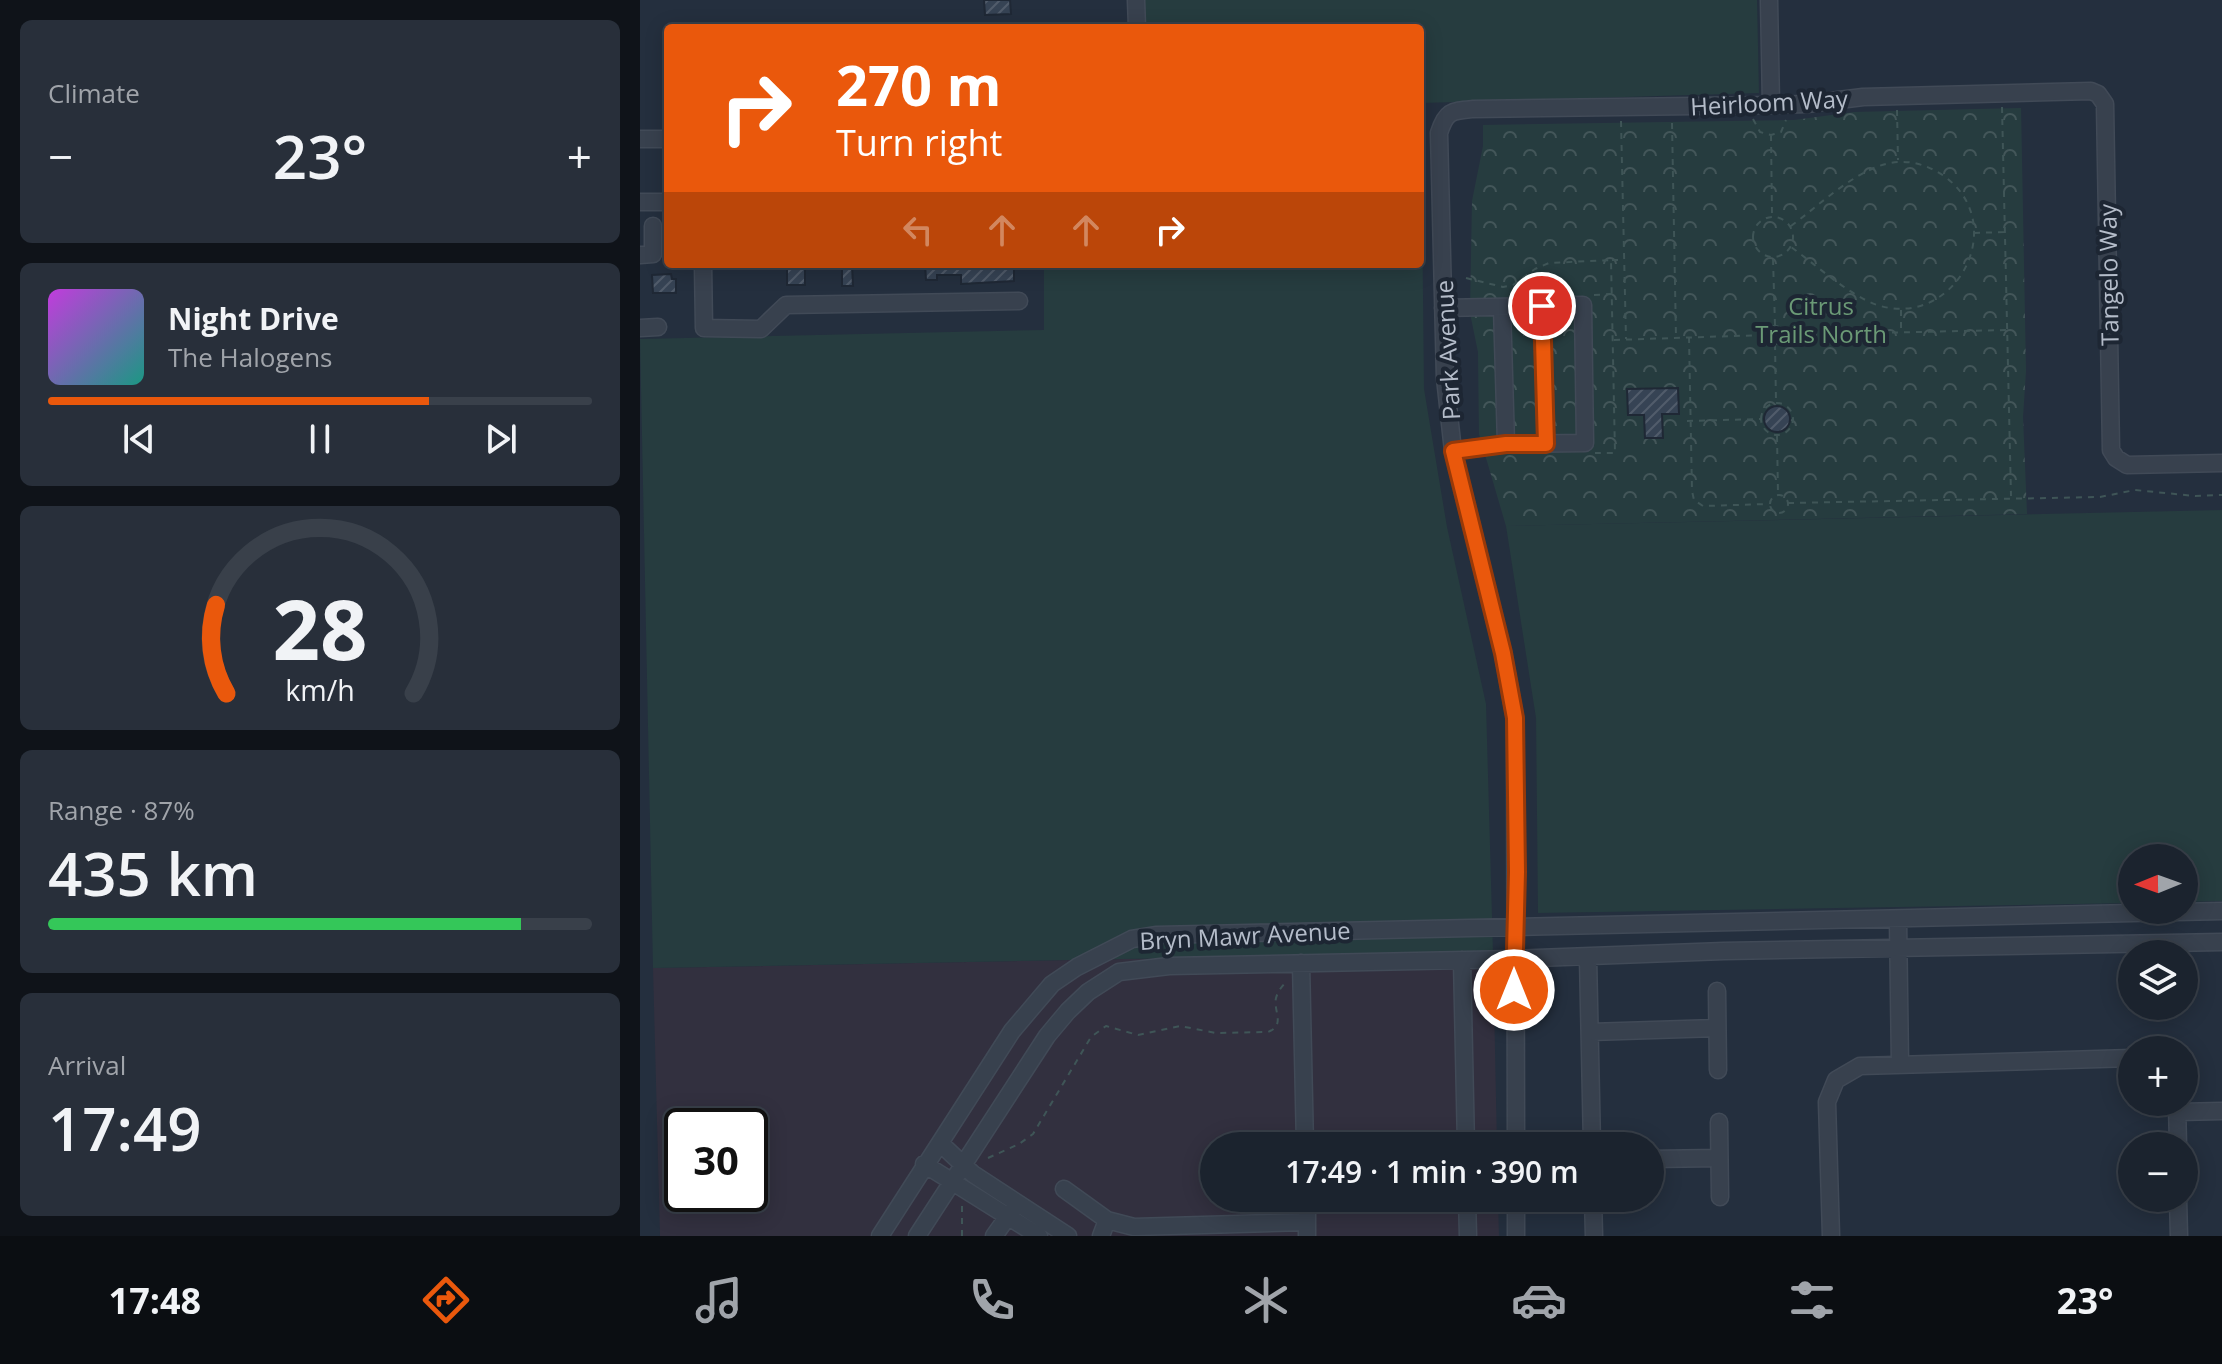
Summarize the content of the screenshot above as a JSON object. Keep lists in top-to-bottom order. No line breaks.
{"streets":{"street":["Heirloom Way","Tangelo Way","Park Avenue","Bryn Mawr Avenue"]},"crossings":[["Heirloom Way","Tangelo Way"],["Heirloom Way","Park Avenue"],["Park Avenue","Bryn Mawr Avenue"]],"parks":["Citrus Trails North"],"north":"left","page":{"tile":["Climate",["Range · 87%","435 km"],["Arrival","17:49"]],"turn":["270 m","Turn right"],"heat":["−","23°","+"],"song":["Night Drive","The Halogens"],"map_buttons":["+","−"],"limit":"30","trip":"17:49 · 1 min · 390 m","tabs":["17:48","23°"],"gauge":["28","km/h"]}}
